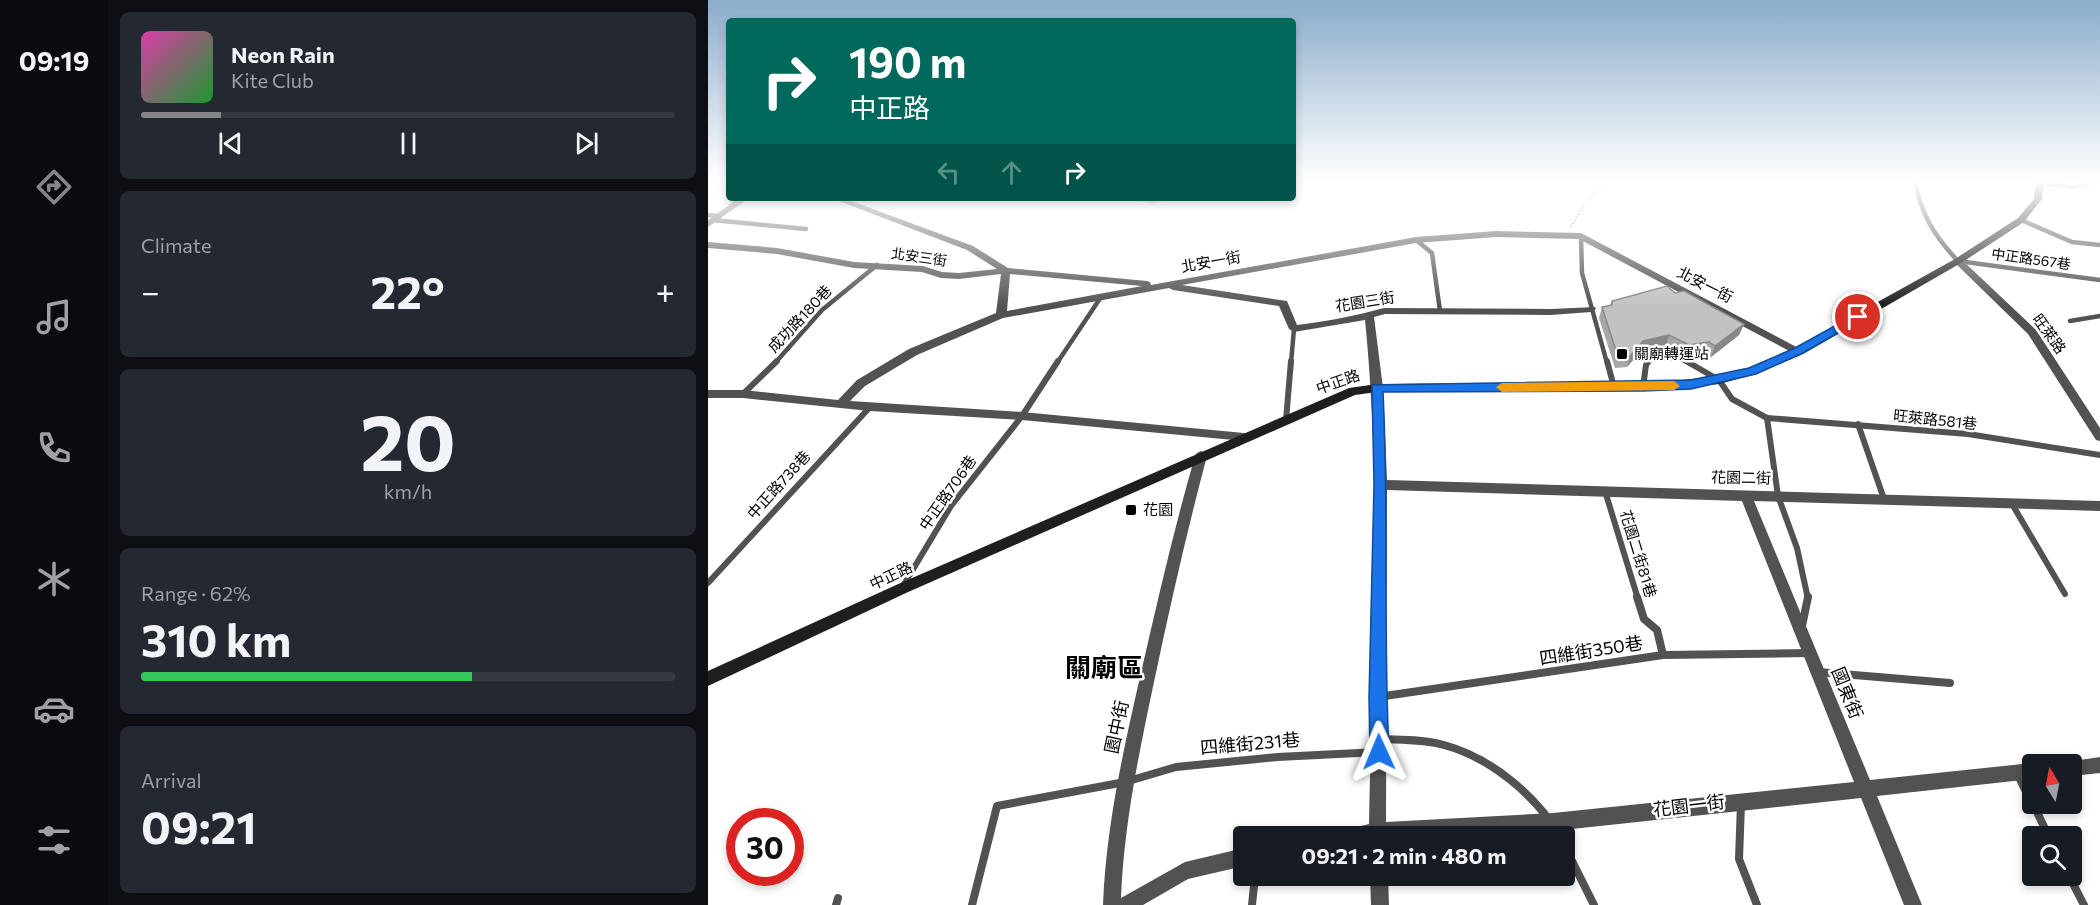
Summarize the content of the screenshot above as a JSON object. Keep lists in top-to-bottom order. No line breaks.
{"streets":{"main road":["中正路"],"street":["北安三街","北安一街","花園三街","旺萊路","花園二街","國東街","園中街","花園一街"],"lane":["中正路567巷","成功路180巷","旺萊路581巷","中正路738巷","中正路706巷","花園二街81巷","四維街350巷","四維街231巷"]},"crossings":[["北安三街","北安一街"],["北安三街","成功路180巷"],["中正路567巷","旺萊路"],["中正路567巷","中正路"],["北安一街","中正路"],["北安一街","中正路706巷"],["旺萊路","中正路"],["中正路","中正路706巷"],["中正路","園中街"],["花園二街","花園二街81巷"],["花園二街","國東街"],["花園二街81巷","四維街350巷"],["四維街350巷","國東街"],["國東街","花園一街"],["園中街","四維街231巷"]],"districts":["關廟區"],"places":{"transit":["關廟轉運站","花園"]},"north":"top","page":{"tabs":"09:19","turn":["190 m","中正路"],"song":["Neon Rain","Kite Club"],"tile":["Climate",["20","km/h"],["Range · 62%","310 km"],["Arrival","09:21"]],"heat":["−","22°","+"],"limit":"30","trip":"09:21 · 2 min · 480 m"}}
